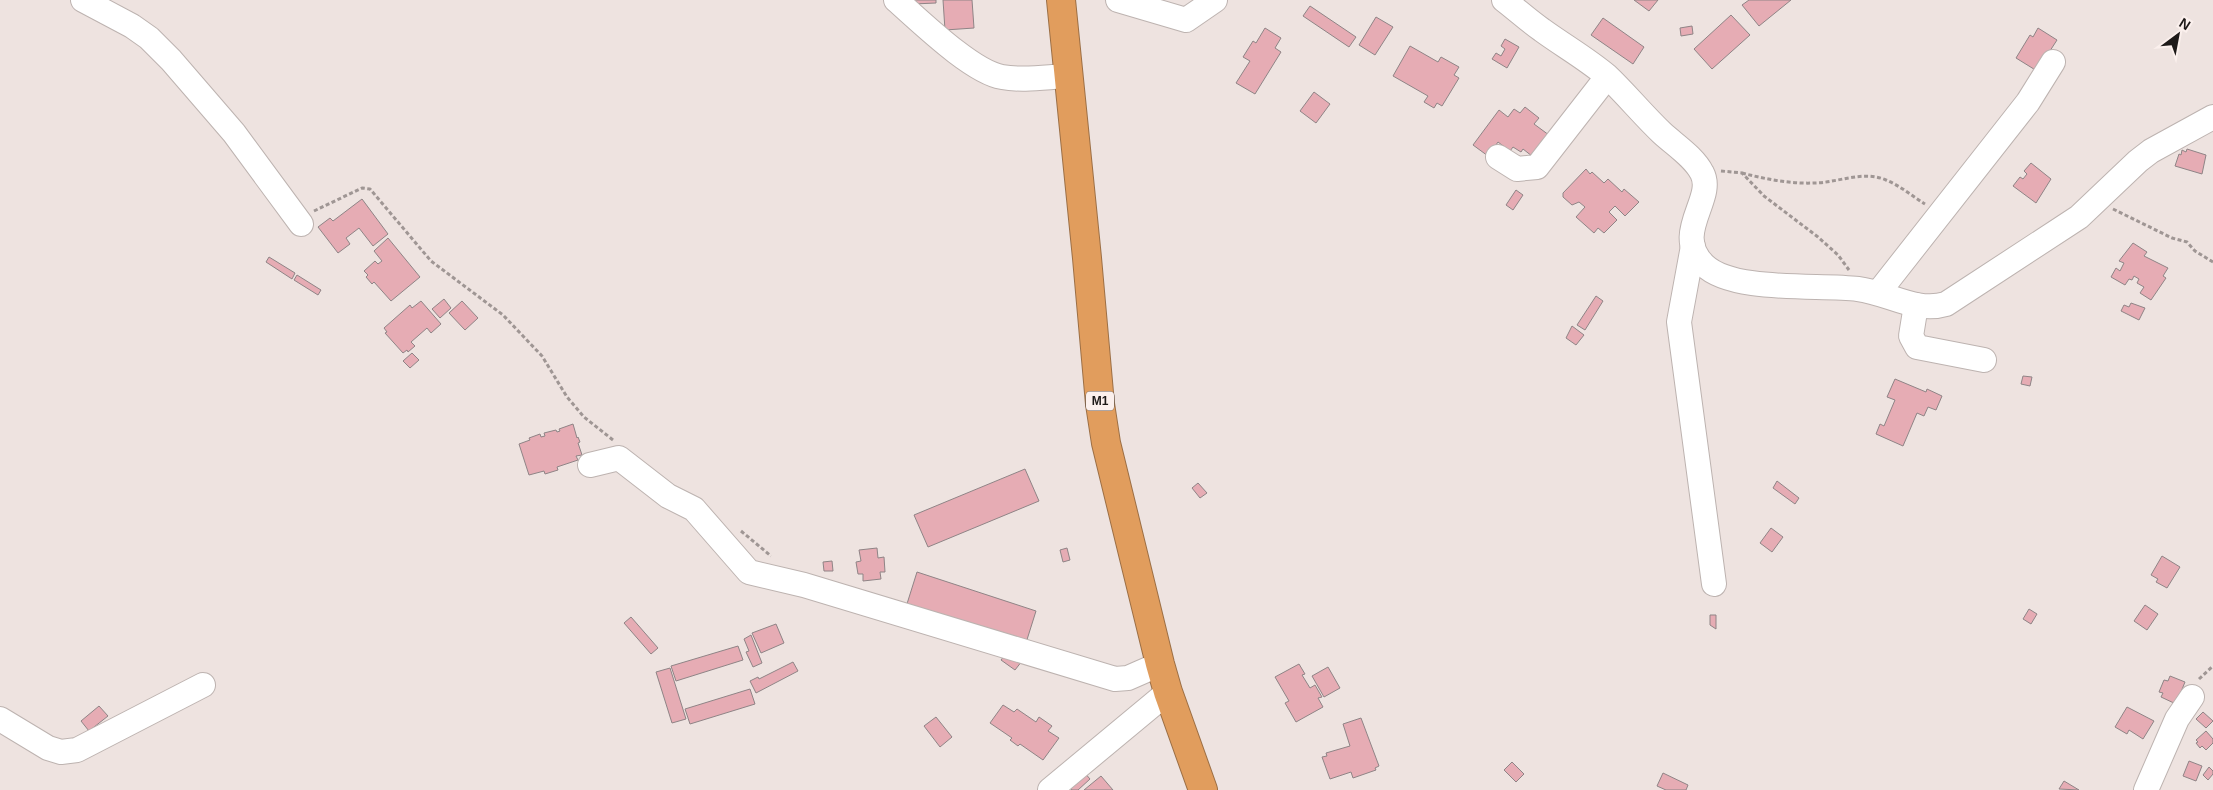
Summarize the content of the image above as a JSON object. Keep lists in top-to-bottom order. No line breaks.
{"streets":{"highway":["M1"]},"north":"top right"}
